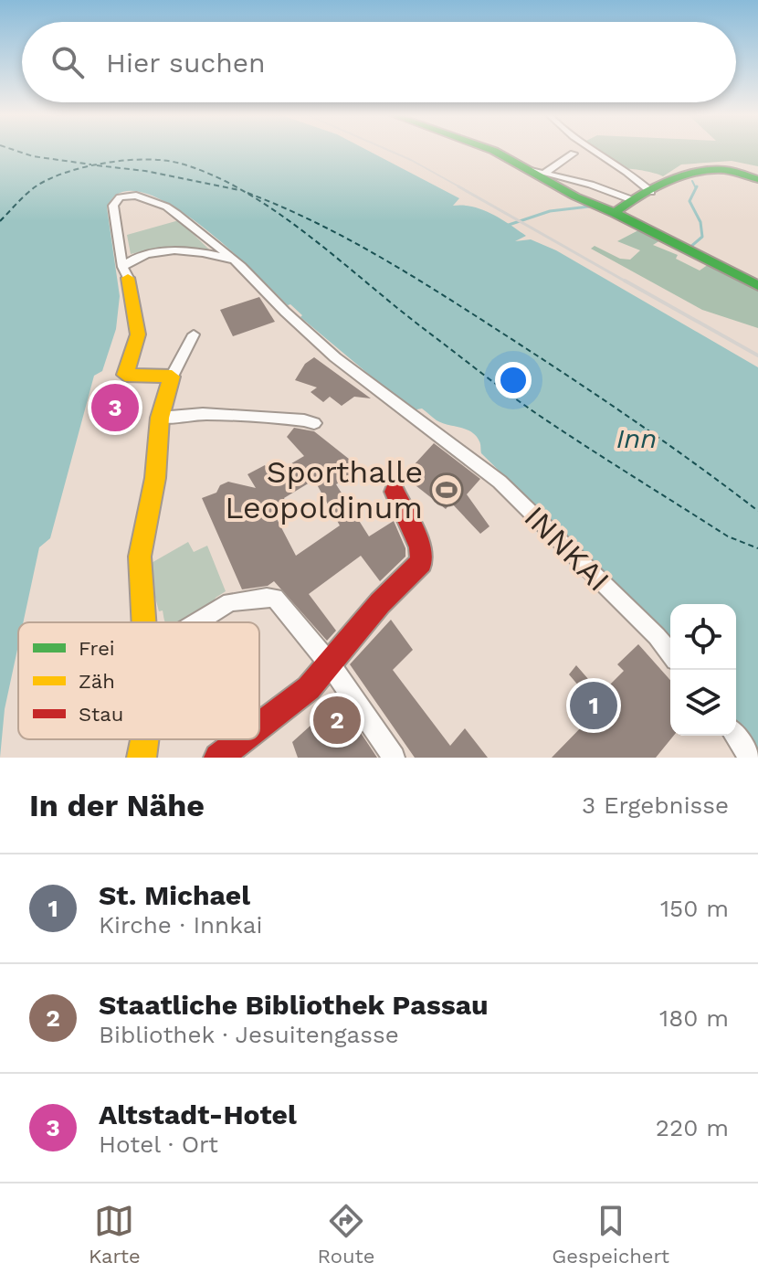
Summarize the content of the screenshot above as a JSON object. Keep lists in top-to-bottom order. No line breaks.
{"streets":{"street":["INNKAI"]},"water":["Inn"],"places":{"sports":["Sporthalle Leopoldinum"]},"legend":["Frei","Zäh","Stau"],"page":{"search":"Hier suchen","pins":["3","1","2"],"heading":["In der Nähe","3 Ergebnisse"],"list":[{"mark":"1","name":"St. Michael","note":"Kirche · Innkai","value":"150 m"},{"mark":"2","name":"Staatliche Bibliothek Passau","note":"Bibliothek · Jesuitengasse","value":"180 m"},{"mark":"3","name":"Altstadt-Hotel","note":"Hotel · Ort","value":"220 m"}],"nav":["Karte","Route","Gespeichert"]}}
